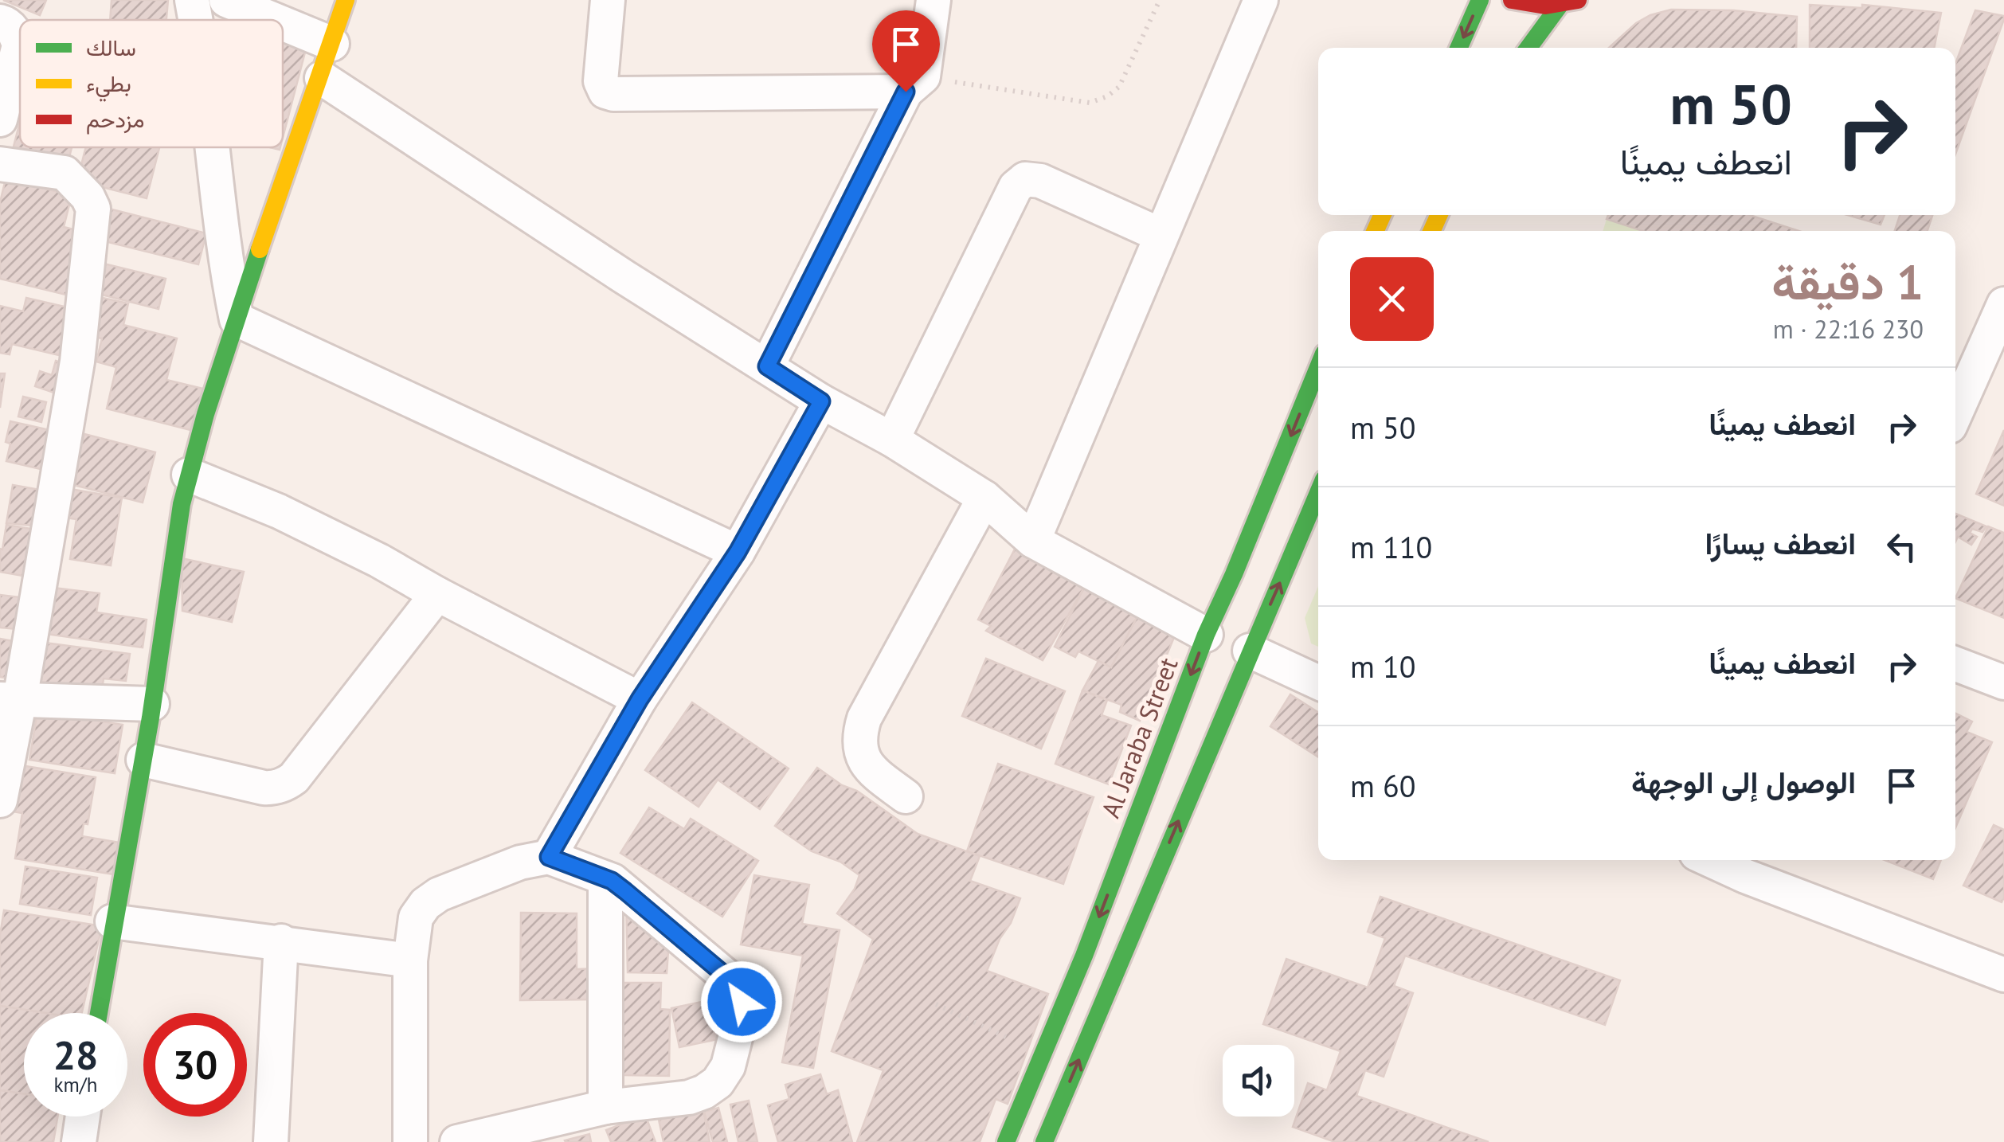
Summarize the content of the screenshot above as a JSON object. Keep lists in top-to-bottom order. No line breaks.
{"streets":{"main road":["Al Jaraba Street"]},"legend":["سالك","بطيء","مزدحم"],"page":{"turn":["50 m","انعطف يمينًا"],"heading":["1 دقيقة","230 m · 22:16"],"list":[{"name":"انعطف يمينًا","value":"50 m"},{"name":"انعطف يسارًا","value":"110 m"},{"name":"انعطف يمينًا","value":"10 m"},{"name":"الوصول إلى الوجهة","value":"60 m"}],"speed":"28 km/h","limit":"30"}}
